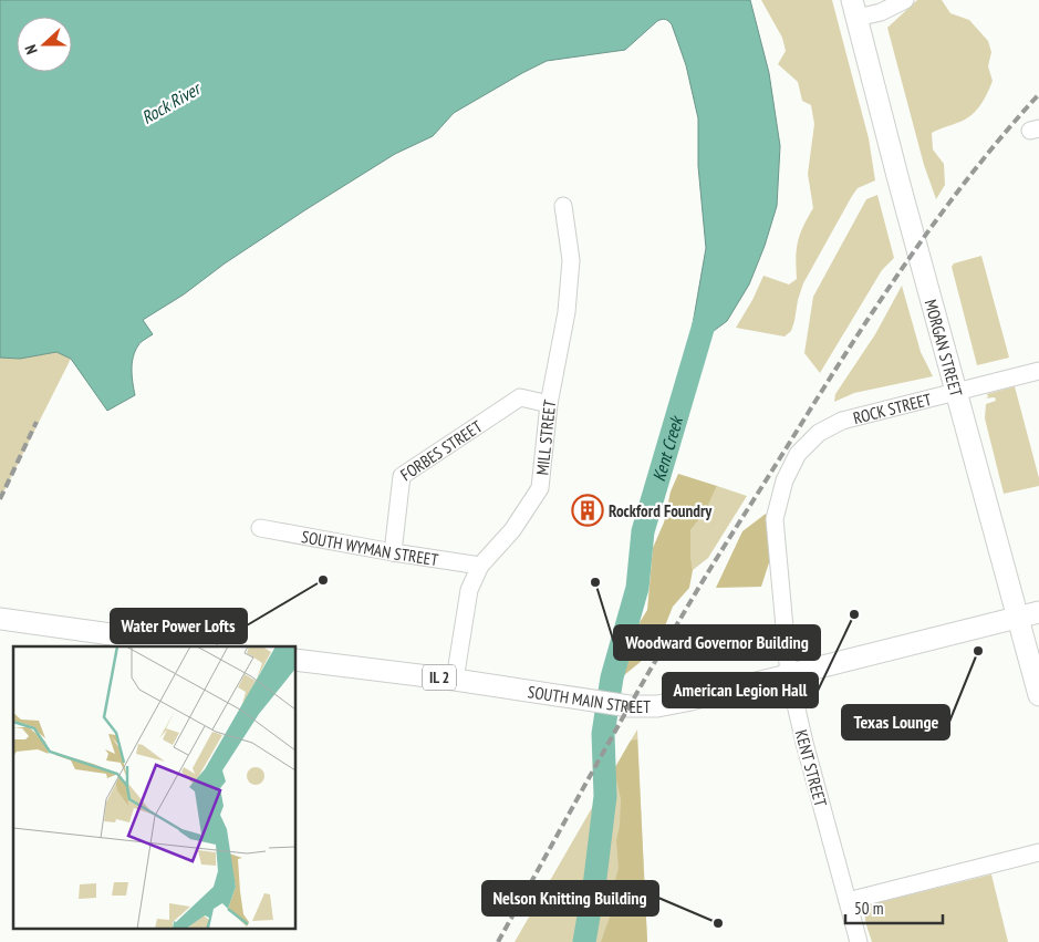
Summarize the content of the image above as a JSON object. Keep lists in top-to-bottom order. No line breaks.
{"streets":{"main road":["MORGAN STREET","IL 2","SOUTH MAIN STREET"],"street":["ROCK STREET","MILL STREET","FORBES STREET","SOUTH WYMAN STREET","KENT STREET"]},"crossings":[["MORGAN STREET","ROCK STREET"],["MORGAN STREET","SOUTH MAIN STREET"],["ROCK STREET","KENT STREET"],["MILL STREET","FORBES STREET"],["MILL STREET","SOUTH WYMAN STREET"],["MILL STREET","SOUTH MAIN STREET"],["FORBES STREET","SOUTH WYMAN STREET"],["SOUTH MAIN STREET","KENT STREET"]],"water":["Rock River","Kent Creek"],"places":{"building":["Rockford Foundry"],"other":["Water Power Lofts","Woodward Governor Building","American Legion Hall","Texas Lounge","Nelson Knitting Building"]},"scale_bar":"50 m","north":"left"}
